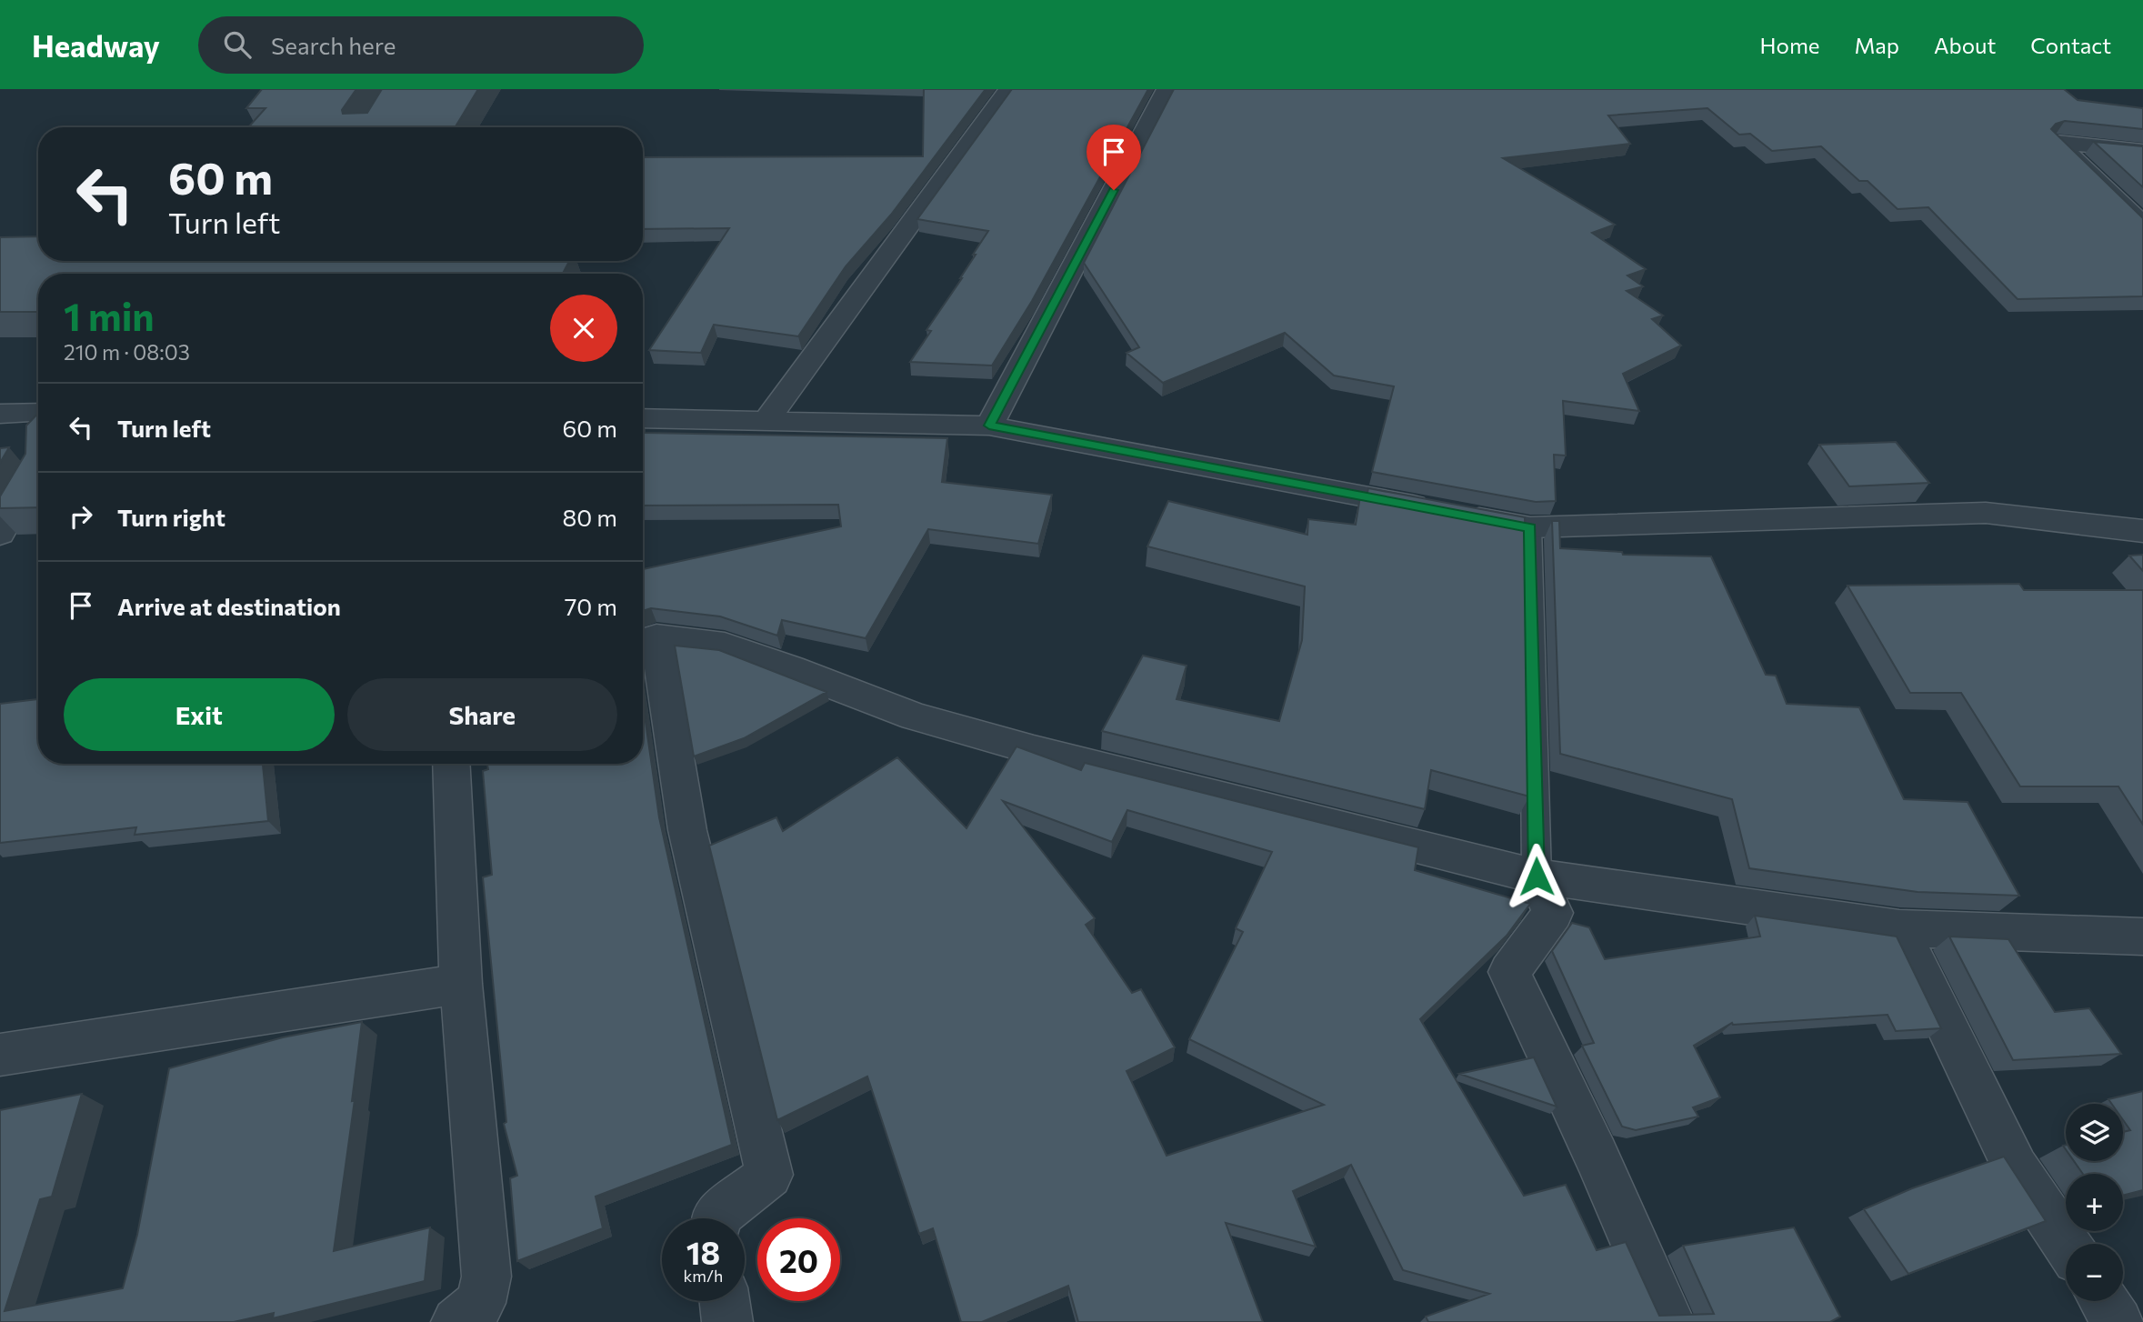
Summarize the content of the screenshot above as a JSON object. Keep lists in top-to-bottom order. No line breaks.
{"page":{"header":"Headway","search":"Search here","nav":["Home","Map","About","Contact"],"turn":["60 m","Turn left"],"heading":["1 min","210 m · 08:03"],"list":[{"name":"Turn left","value":"60 m"},{"name":"Turn right","value":"80 m"},{"name":"Arrive at destination","value":"70 m"}],"buttons":["Exit","Share"],"map_buttons":["+","−"],"speed":"18 km/h","limit":"20"}}
